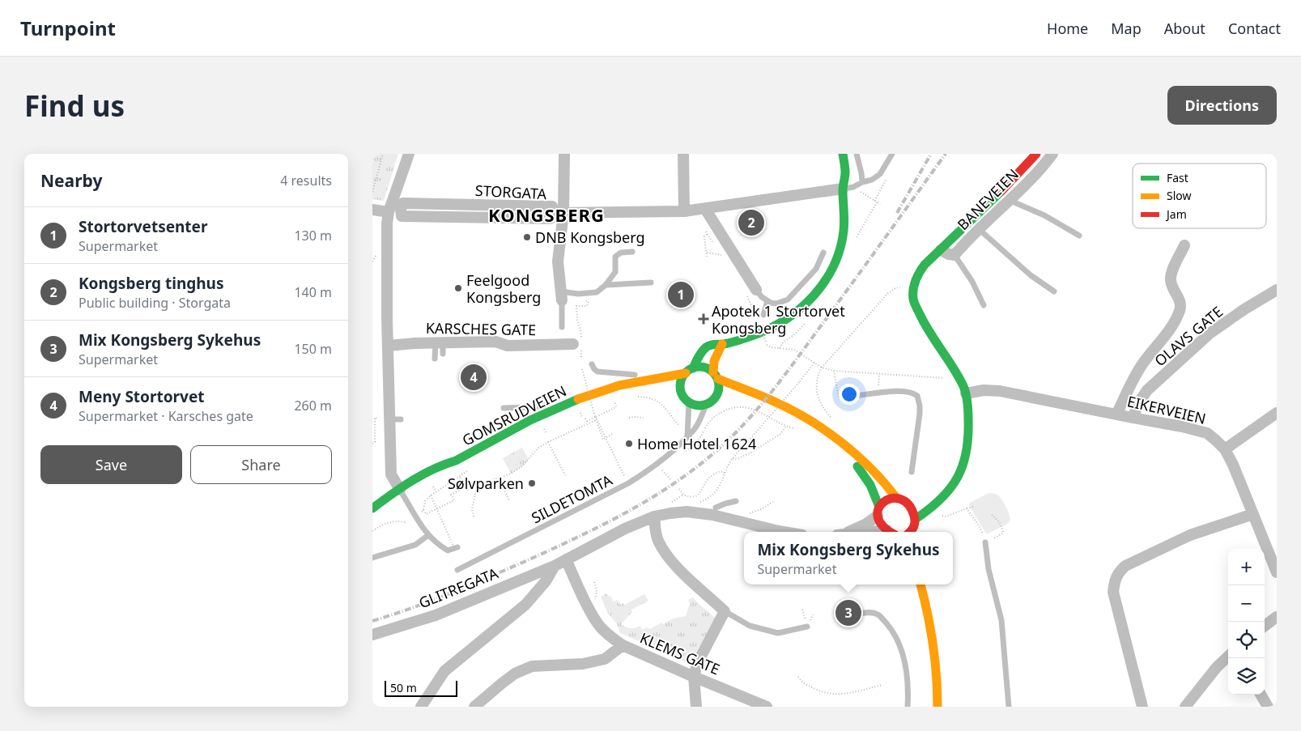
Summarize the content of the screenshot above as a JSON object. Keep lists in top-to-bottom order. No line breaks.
{"streets":{"main road":["BANEVEIEN","GOMSRUDVEIEN"],"street":["STORGATA","KARSCHES GATE","OLAVS GATE","EIKERVEIEN","GLITREGATA","KLEMS GATE"],"lane":["SILDETOMTA"]},"crossings":[["OLAVS GATE","EIKERVEIEN"],["GOMSRUDVEIEN","SILDETOMTA"]],"districts":["KONGSBERG"],"places":{"other":["DNB Kongsberg","Feelgood Kongsberg","Home Hotel 1624","Sølvparken"],"health":["Apotek 1 Stortorvet Kongsberg"]},"legend":["Fast","Slow","Jam"],"scale_bar":"50 m","page":{"header":"Turnpoint","nav":["Home","Map","About","Contact"],"buttons":["Directions",["Save","Share"]],"title":"Find us","heading":["Nearby","4 results"],"list":[{"mark":"1","name":"Stortorvetsenter","note":"Supermarket","value":"130 m"},{"mark":"2","name":"Kongsberg tinghus","note":"Public building · Storgata","value":"140 m"},{"mark":"3","name":"Mix Kongsberg Sykehus","note":"Supermarket","value":"150 m"},{"mark":"4","name":"Meny Stortorvet","note":"Supermarket · Karsches gate","value":"260 m"}],"pins":["2","1","4","3"],"popup":["Mix Kongsberg Sykehus","Supermarket"],"map_buttons":["+","−"],"scale":"50 m"}}
